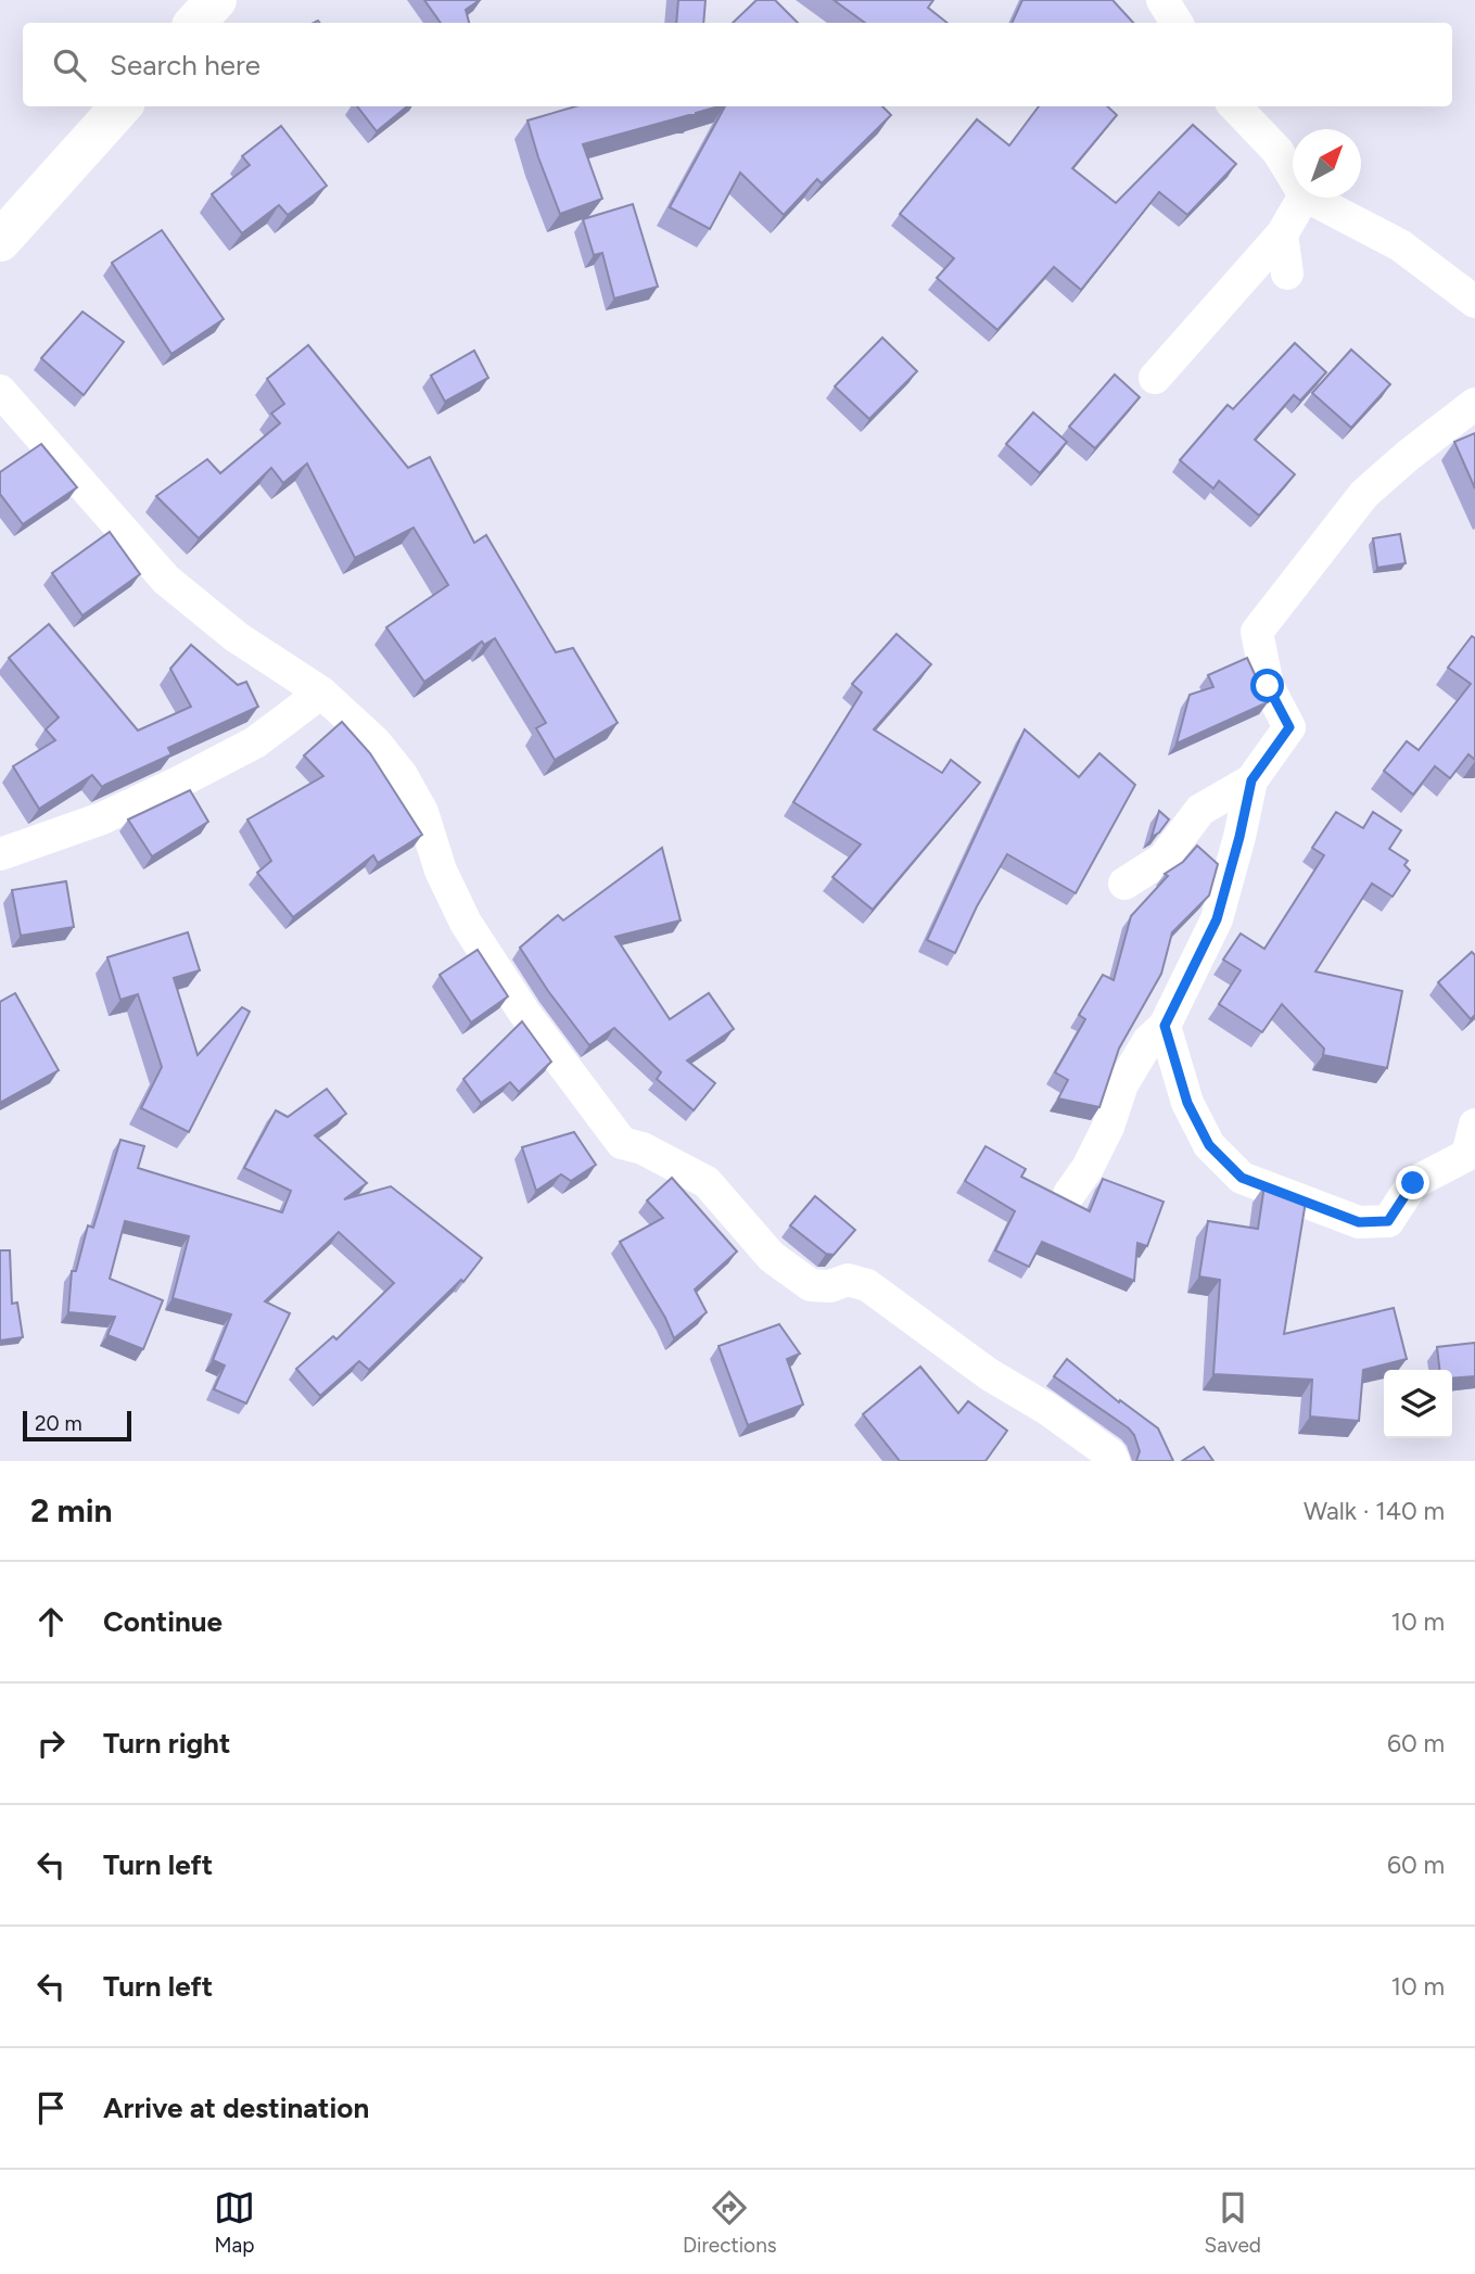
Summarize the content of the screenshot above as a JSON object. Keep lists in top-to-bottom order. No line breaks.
{"scale_bar":"20 m","north":"top right","page":{"search":"Search here","scale":"20 m","heading":["2 min","Walk · 140 m"],"list":[["Continue","10 m"],["Turn right","60 m"],["Turn left","60 m"],["Turn left","10 m"],"Arrive at destination"],"nav":["Map","Directions","Saved"]}}
